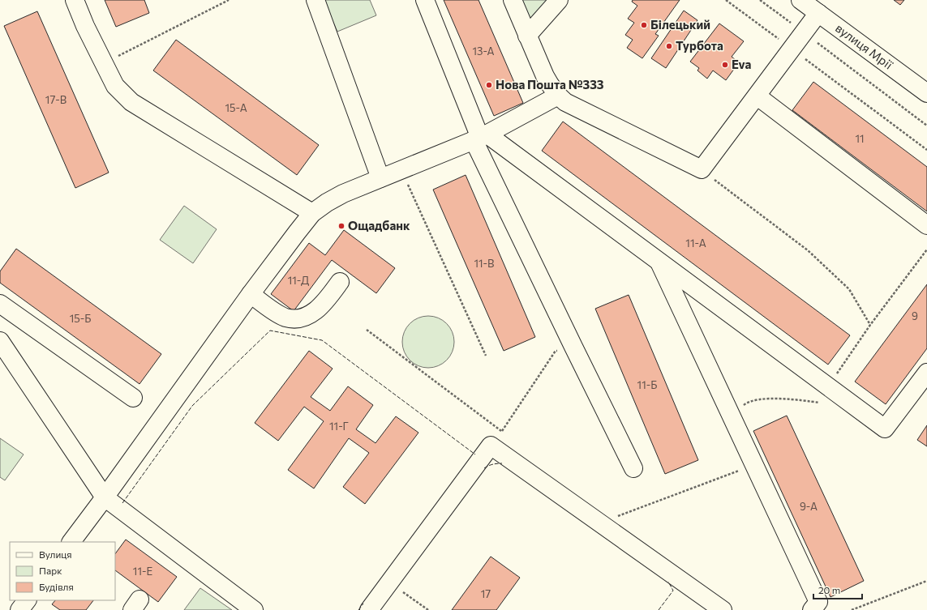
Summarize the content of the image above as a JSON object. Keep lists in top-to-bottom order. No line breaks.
{"streets":{"street":["вулиця Мрії"]},"places":["Білецький","Турбота","Eva","Нова Пошта №333","Ощадбанк"],"house_numbers":["13-А","17-В","15-А","11","11-А","11-В","11-Д","9","15-Б","11-Б","11-Г","9-А","11-Е","17"],"legend":["Вулиця","Парк","Будівля"],"scale_bar":"20 m"}
